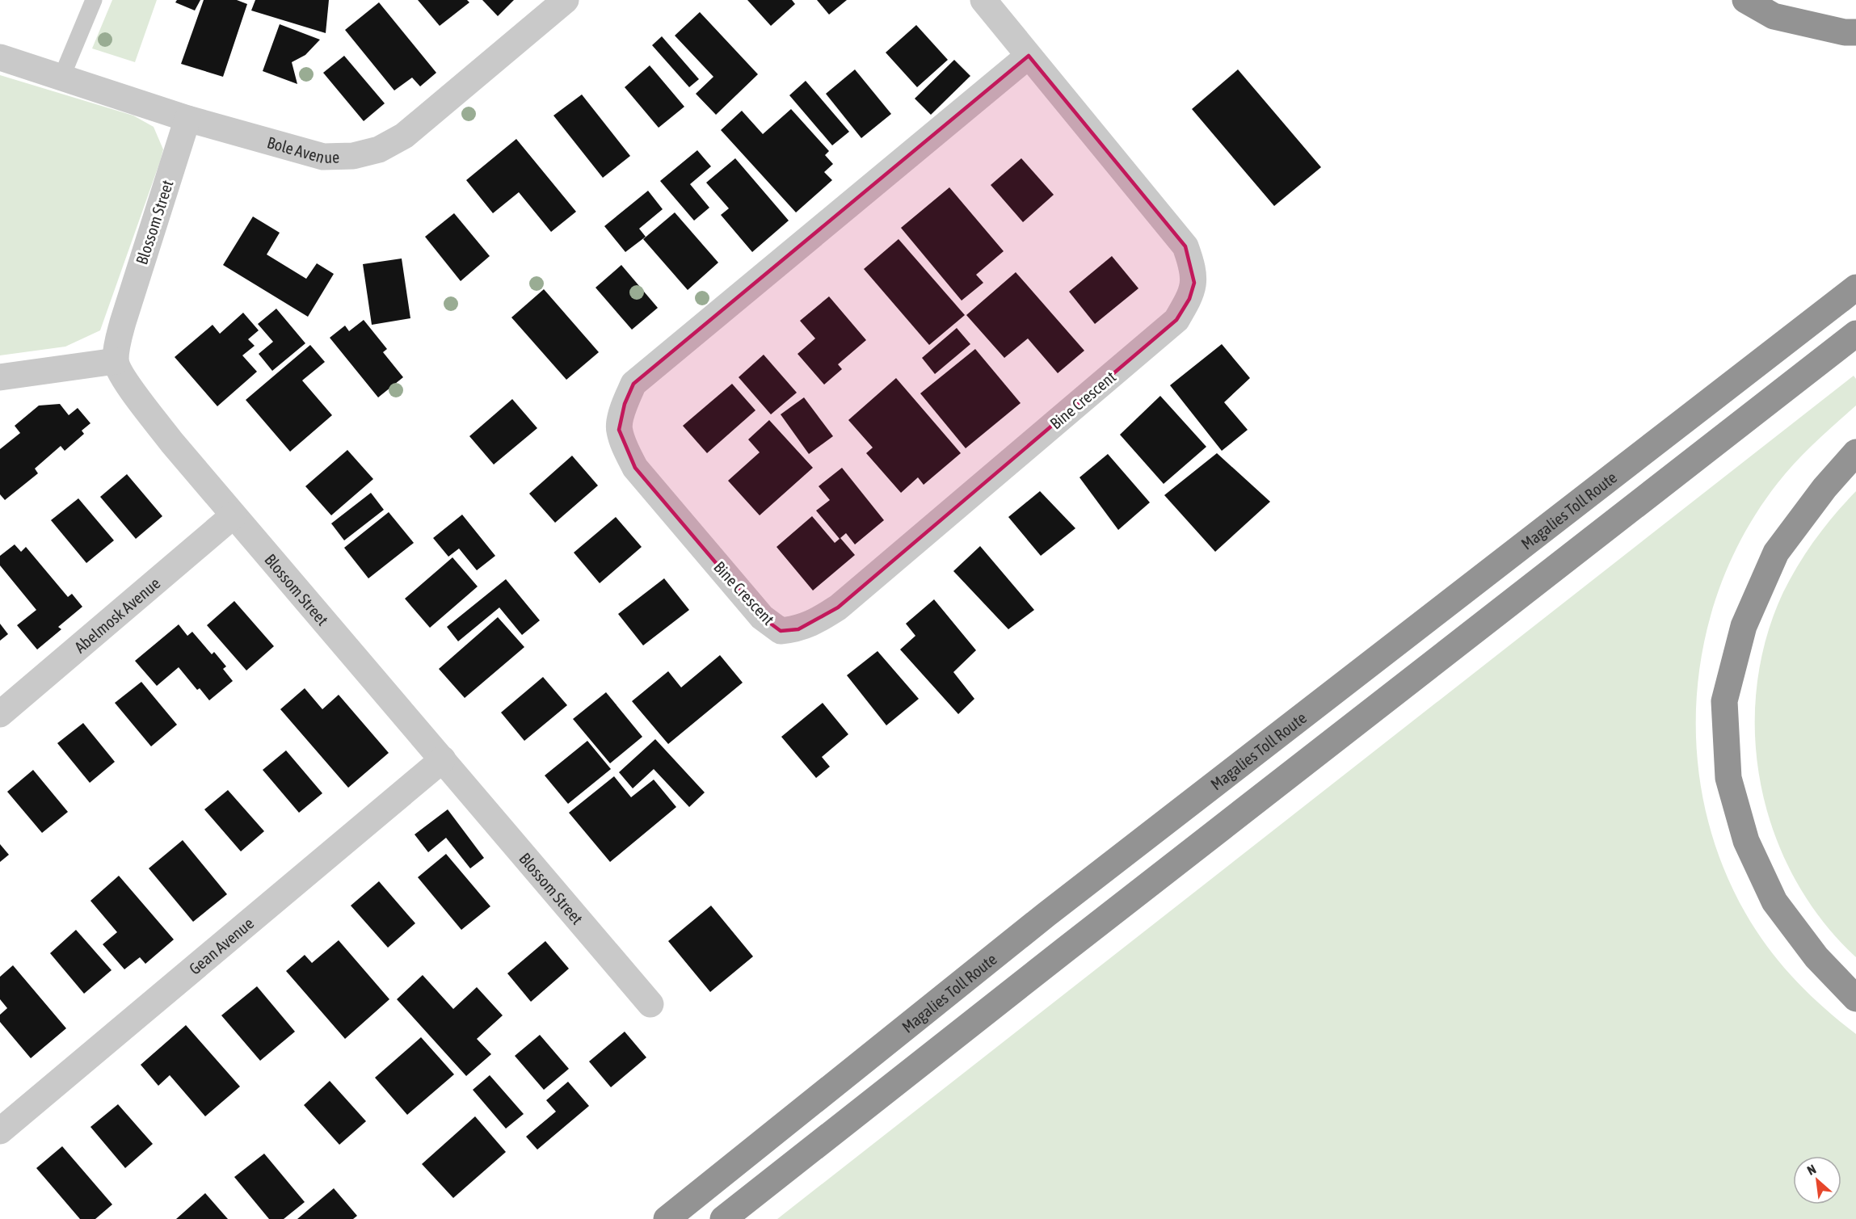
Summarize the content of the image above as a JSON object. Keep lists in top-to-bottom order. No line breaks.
{"streets":{"highway":["Magalies Toll Route"],"street":["Bole Avenue","Blossom Street","Bine Crescent","Abelmosk Avenue","Gean Avenue"]},"crossings":[["Bole Avenue","Blossom Street"],["Blossom Street","Abelmosk Avenue"],["Blossom Street","Gean Avenue"]],"north":"top left"}
